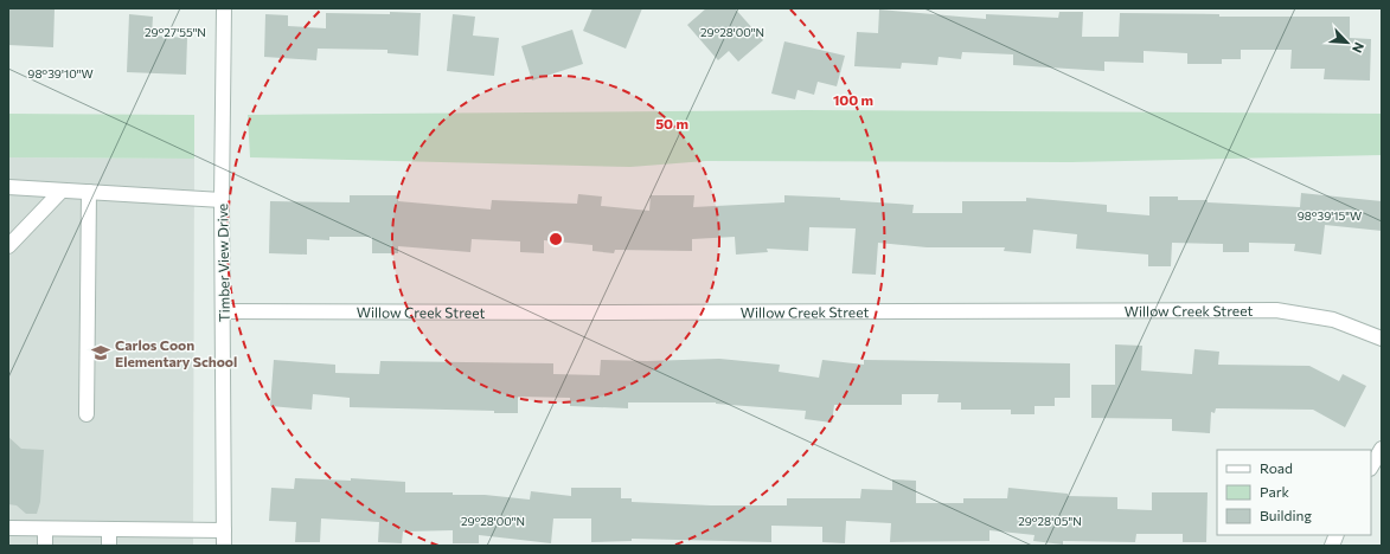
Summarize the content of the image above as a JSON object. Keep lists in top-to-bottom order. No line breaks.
{"streets":{"street":["Timber View Drive","Willow Creek Street"]},"crossings":[["Timber View Drive","Willow Creek Street"]],"places":{"school or university":["Carlos Coon Elementary School"]},"legend":["Road","Park","Building"],"north":"bottom right","coordinates":["29°27'55\"N","29°28'00\"N","98°39'10\"W","98°39'15\"W","29°28'05\"N"],"rings":["100 m","50 m"]}
